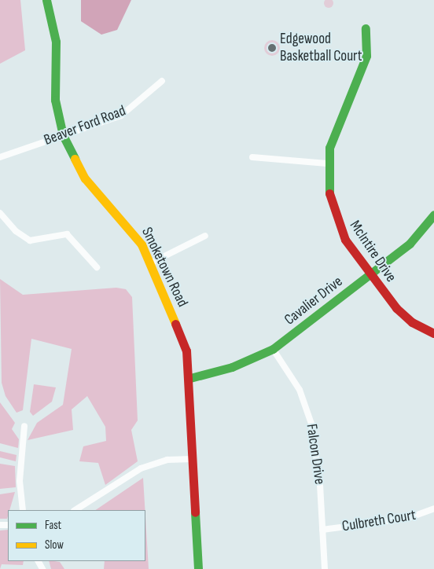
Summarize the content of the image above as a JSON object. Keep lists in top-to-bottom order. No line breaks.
{"streets":{"street":["Beaver Ford Road","McIntire Drive","Smoketown Road","Cavalier Drive","Falcon Drive","Culbreth Court"]},"crossings":[["Beaver Ford Road","Smoketown Road"],["McIntire Drive","Cavalier Drive"],["Smoketown Road","Cavalier Drive"],["Cavalier Drive","Falcon Drive"],["Falcon Drive","Culbreth Court"]],"places":["Edgewood Basketball Court"],"legend":["Fast","Slow"]}
